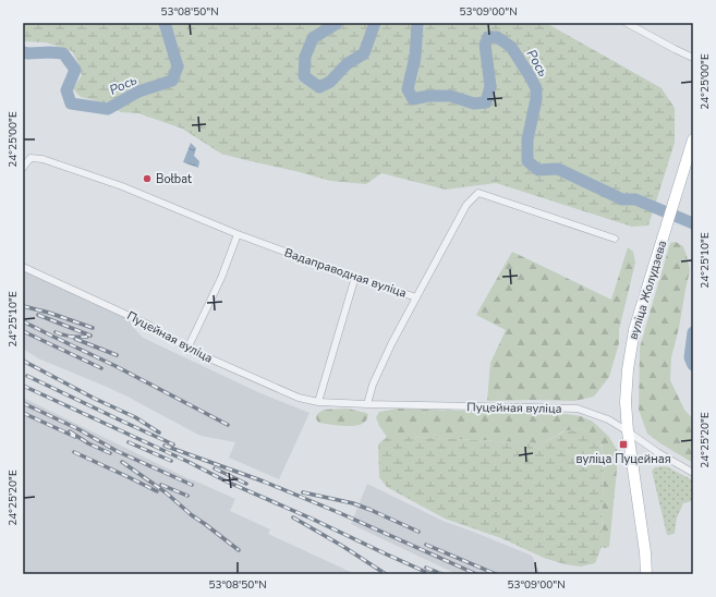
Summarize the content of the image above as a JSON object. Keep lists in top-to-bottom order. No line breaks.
{"streets":{"main road":["вуліца Жолудзева"],"street":["Вадаправодная вуліца","Пуцейная вуліца"]},"crossings":[["Вадаправодная вуліца","Пуцейная вуліца"],["вуліца Жолудзева","Пуцейная вуліца"]],"water":["Рось"],"places":{"other":["Bołbat"],"transit":["вуліца Пуцейная"]},"coordinates":["53°08'50\"N","53°09'00\"N","24°25'00\"E","24°25'10\"E","24°25'20\"E"]}
